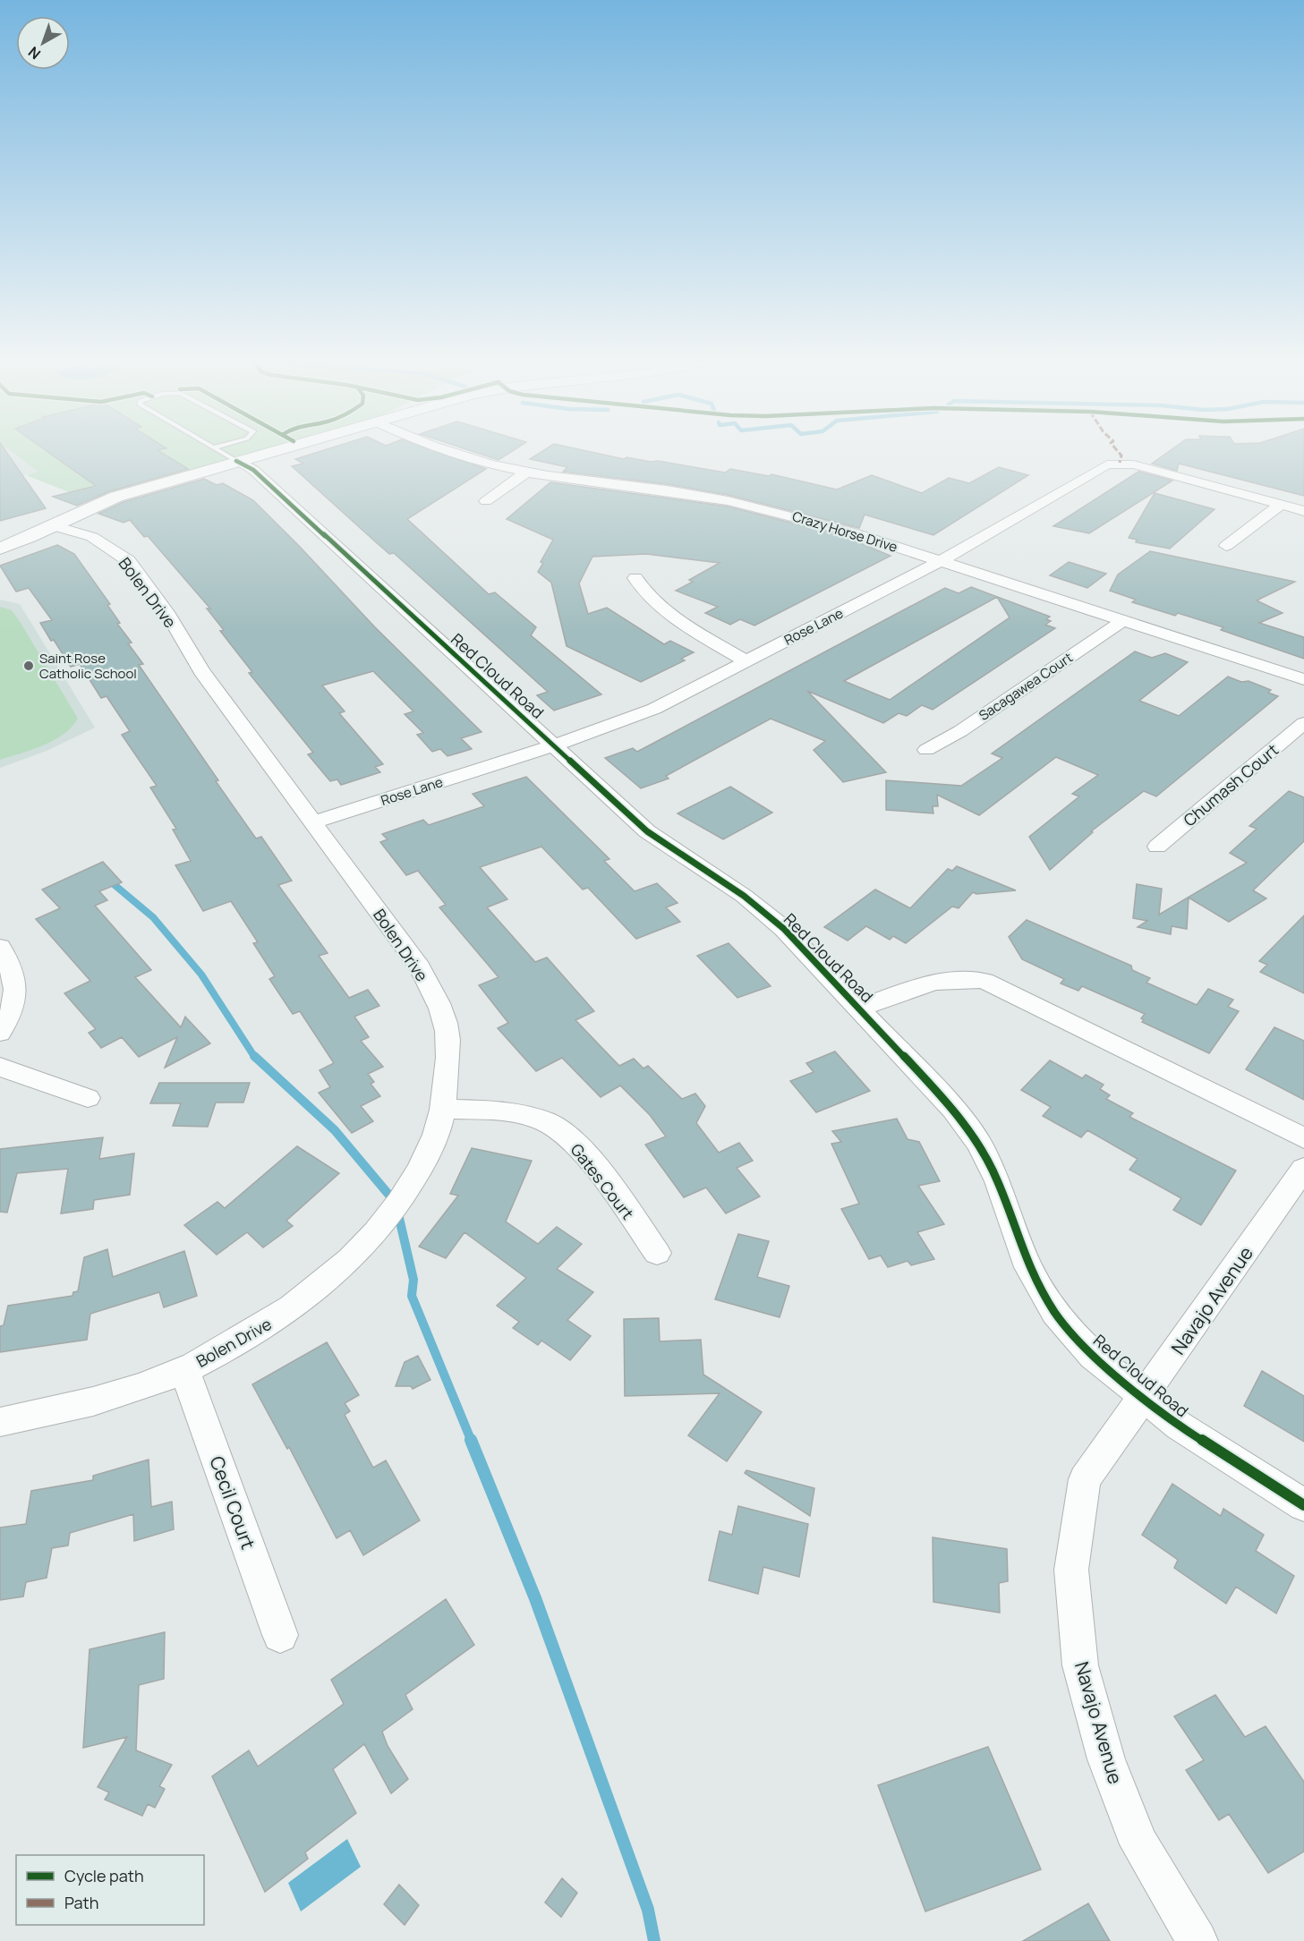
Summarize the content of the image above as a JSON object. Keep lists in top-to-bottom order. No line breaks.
{"streets":{"street":["Crazy Horse Drive","Bolen Drive","Rose Lane","Red Cloud Road","Sacagawea Court","Chumash Court","Gates Court","Navajo Avenue","Cecil Court"]},"crossings":[["Crazy Horse Drive","Rose Lane"],["Crazy Horse Drive","Sacagawea Court"],["Bolen Drive","Rose Lane"],["Bolen Drive","Gates Court"],["Bolen Drive","Cecil Court"],["Rose Lane","Red Cloud Road"],["Red Cloud Road","Navajo Avenue"]],"places":["Saint Rose Catholic School"],"legend":["Cycle path","Path"],"north":"bottom left"}
